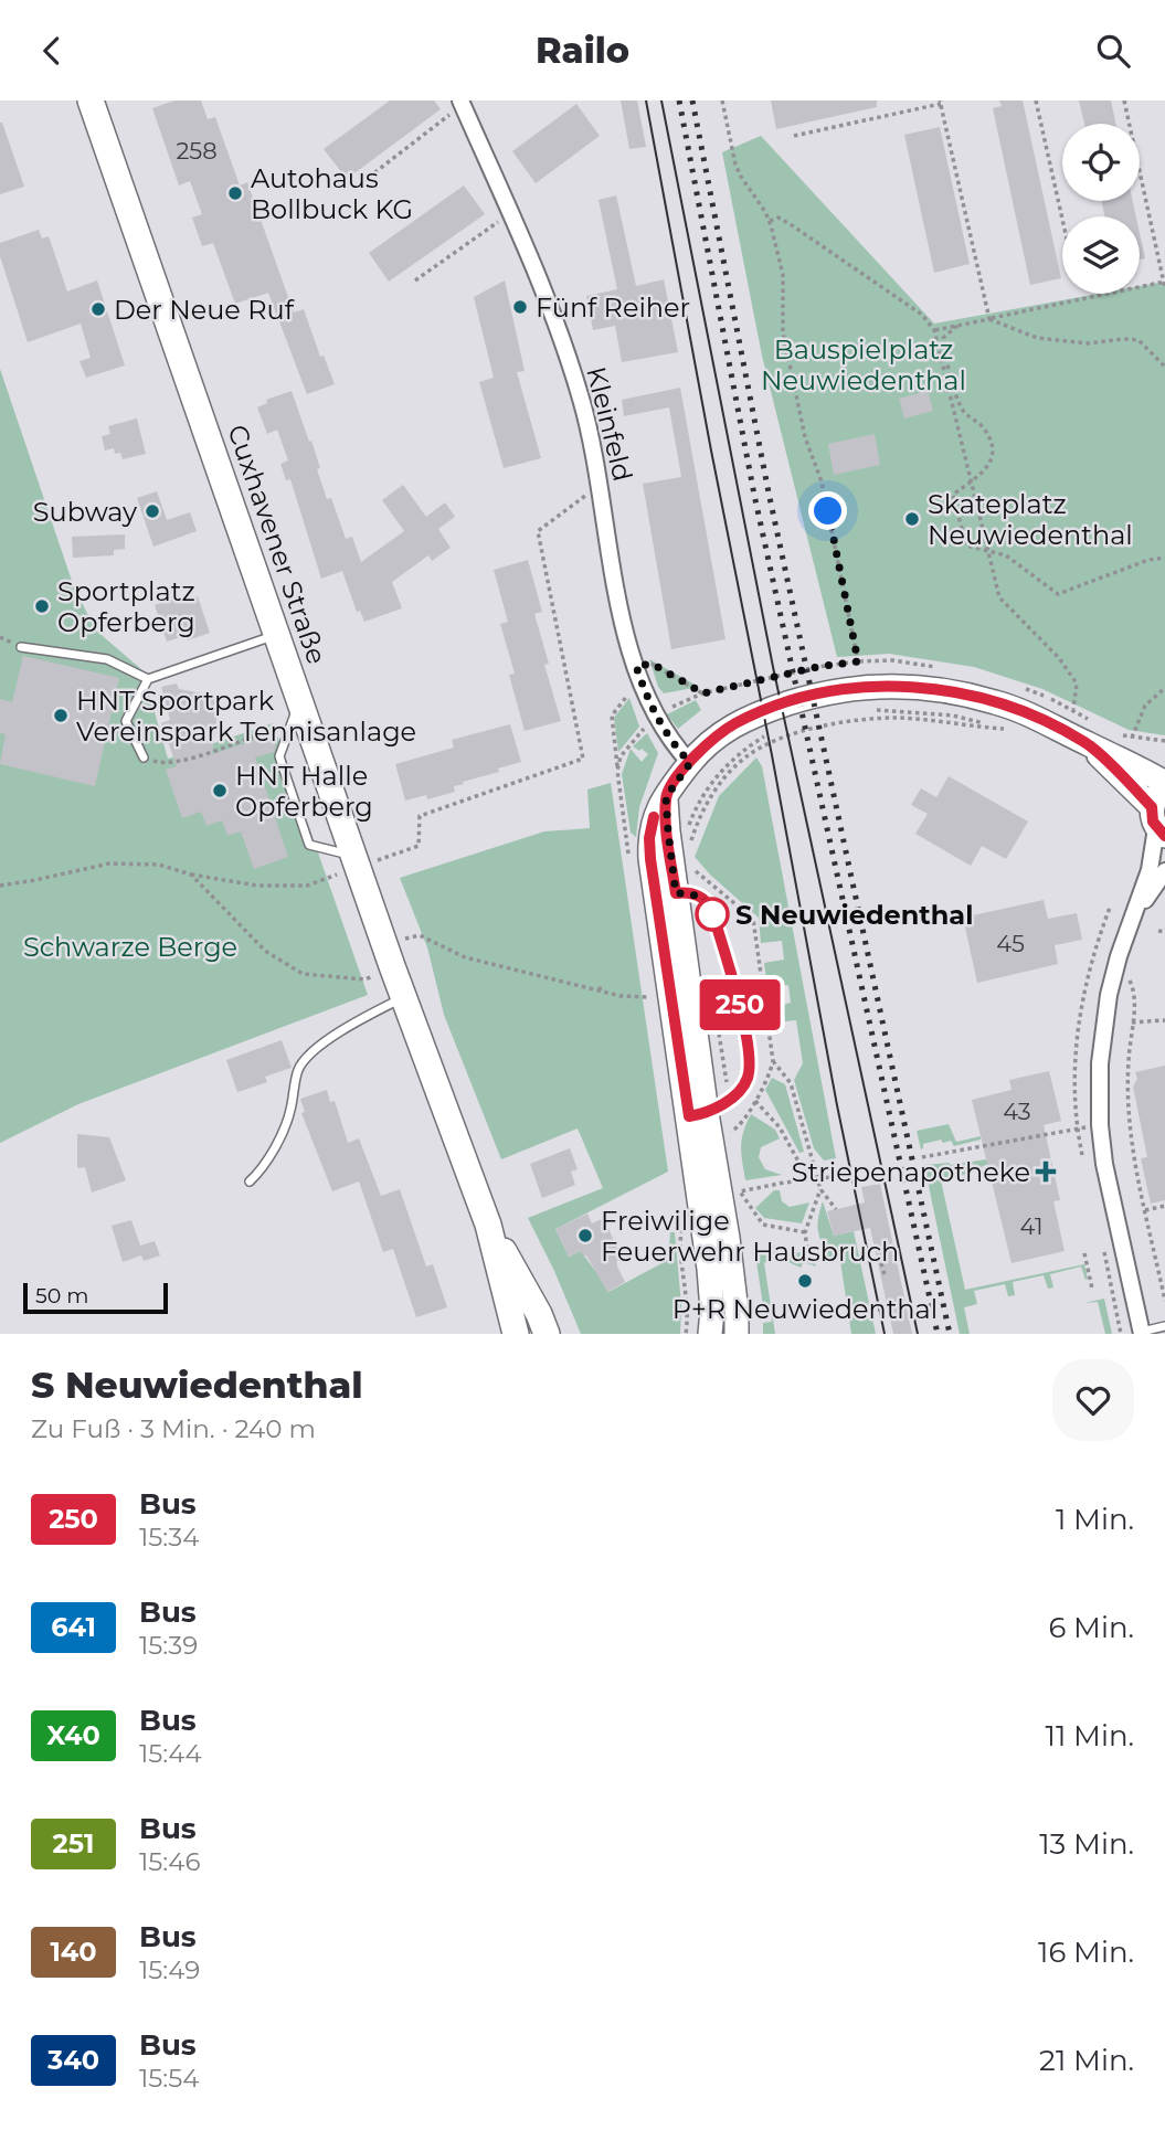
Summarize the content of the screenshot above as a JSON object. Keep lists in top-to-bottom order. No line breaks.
{"streets":{"main road":["Cuxhavener Straße"],"street":["Kleinfeld"]},"parks":["Bauspielplatz Neuwiedenthal","Schwarze Berge"],"places":{"other":["Autohaus Bollbuck KG","Fünf Reiher","Der Neue Ruf","Subway","Skateplatz Neuwiedenthal","Sportplatz Opferberg","HNT Sportpark Vereinspark Tennisanlage","HNT Halle Opferberg","S Neuwiedenthal","Freiwilige Feuerwehr Hausbruch","P+R Neuwiedenthal"],"health":["Striepenapotheke"]},"lines":["bus line 250"],"house_numbers":["258","45","43","41"],"scale_bar":"50 m","page":{"header":"Railo","on_map":"250","scale":"50 m","heading":["S Neuwiedenthal","Zu Fuß · 3 Min. · 240 m"],"list":[{"mark":"250","name":"Bus","note":"15:34","value":"1 Min."},{"mark":"641","name":"Bus","note":"15:39","value":"6 Min."},{"mark":"X40","name":"Bus","note":"15:44","value":"11 Min."},{"mark":"251","name":"Bus","note":"15:46","value":"13 Min."},{"mark":"140","name":"Bus","note":"15:49","value":"16 Min."},{"mark":"340","name":"Bus","note":"15:54","value":"21 Min."}]}}
